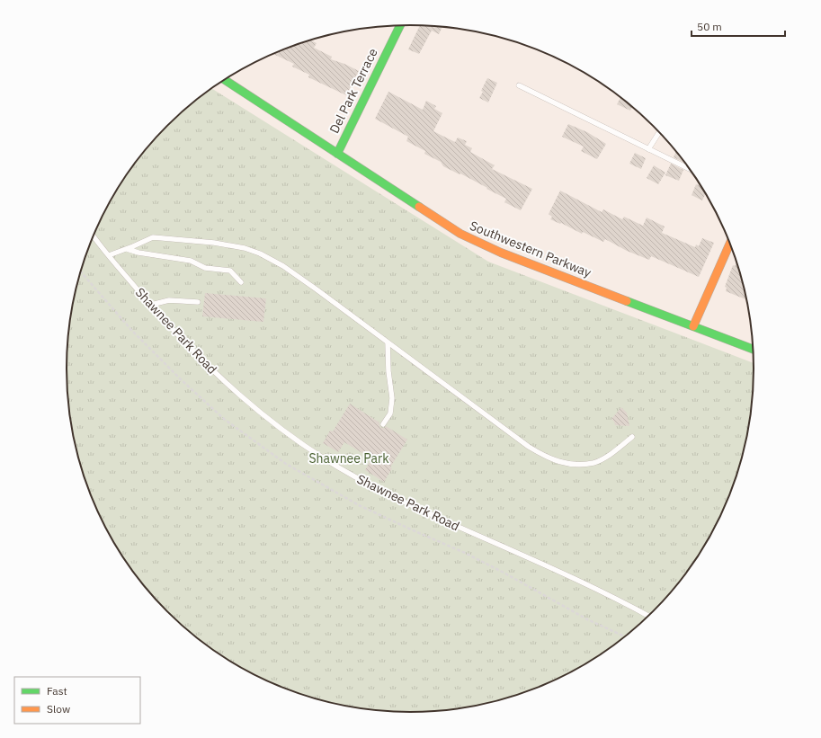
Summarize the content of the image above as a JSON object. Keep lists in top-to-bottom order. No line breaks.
{"streets":{"street":["Del Park Terrace","Southwestern Parkway"],"lane":["Shawnee Park Road"]},"crossings":[["Del Park Terrace","Southwestern Parkway"]],"parks":["Shawnee Park"],"legend":["Fast","Slow"],"scale_bar":"50 m"}
